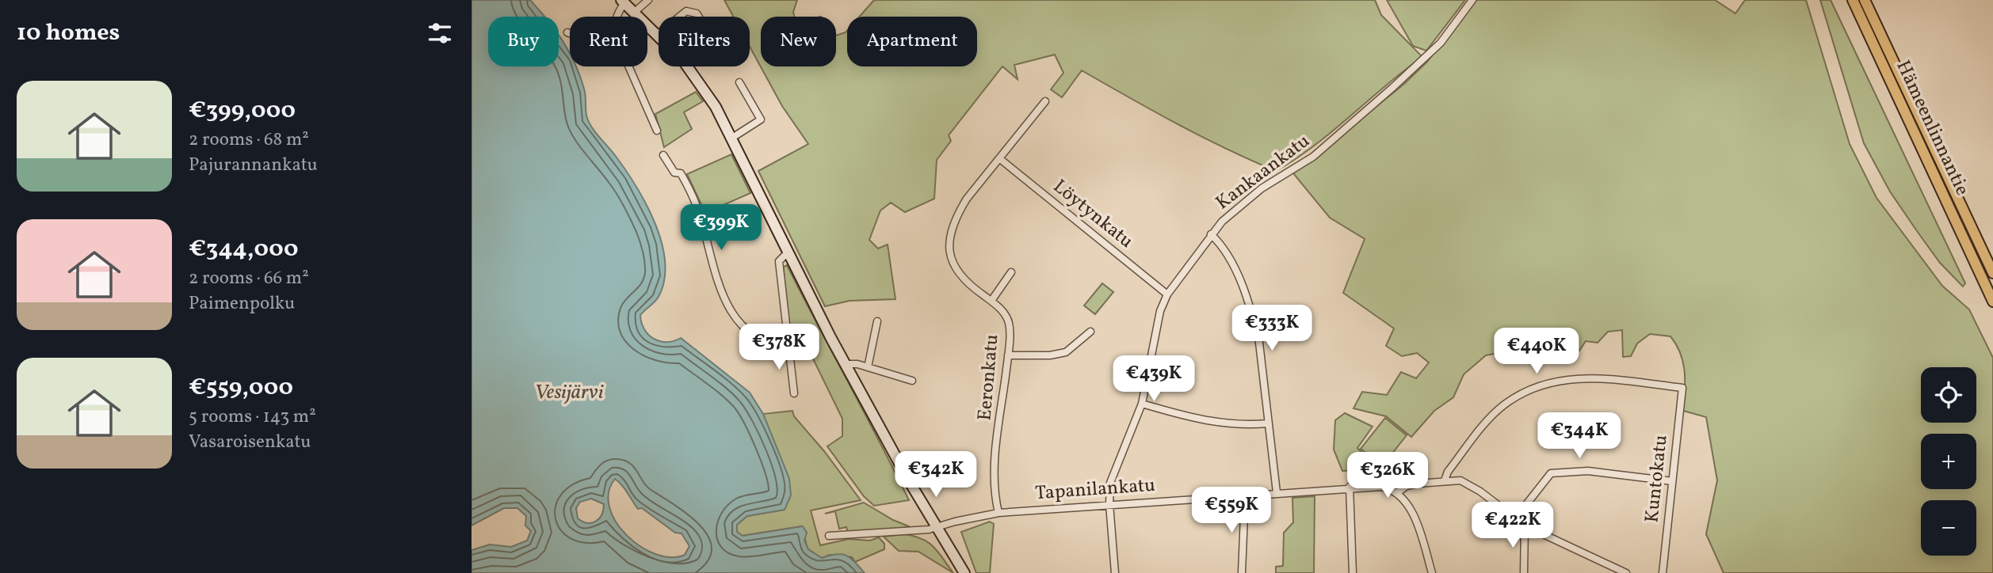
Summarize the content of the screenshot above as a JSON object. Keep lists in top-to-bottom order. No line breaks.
{"streets":{"main road":["Hämeenlinnantie"],"street":["Kankaankatu","Löytynkatu","Eeronkatu","Kuntokatu","Tapanilankatu"]},"crossings":[["Kankaankatu","Löytynkatu"],["Kankaankatu","Tapanilankatu"],["Löytynkatu","Eeronkatu"],["Eeronkatu","Tapanilankatu"]],"water":["Vesijärvi"],"page":{"heading":"10 homes","chip":["Buy","Rent","Filters","New","Apartment"],"list":[{"name":"€399,000","note":"2 rooms · 68 m² · Pajurannankatu"},{"name":"€344,000","note":"2 rooms · 66 m² · Paimenpolku"},{"name":"€559,000","note":"5 rooms · 143 m² · Vasaroisenkatu"}],"price":["€399K","€333K","€378K","€440K","€439K","€344K","€342K","€326K","€559K","€422K"],"map_buttons":["+","−"]}}
